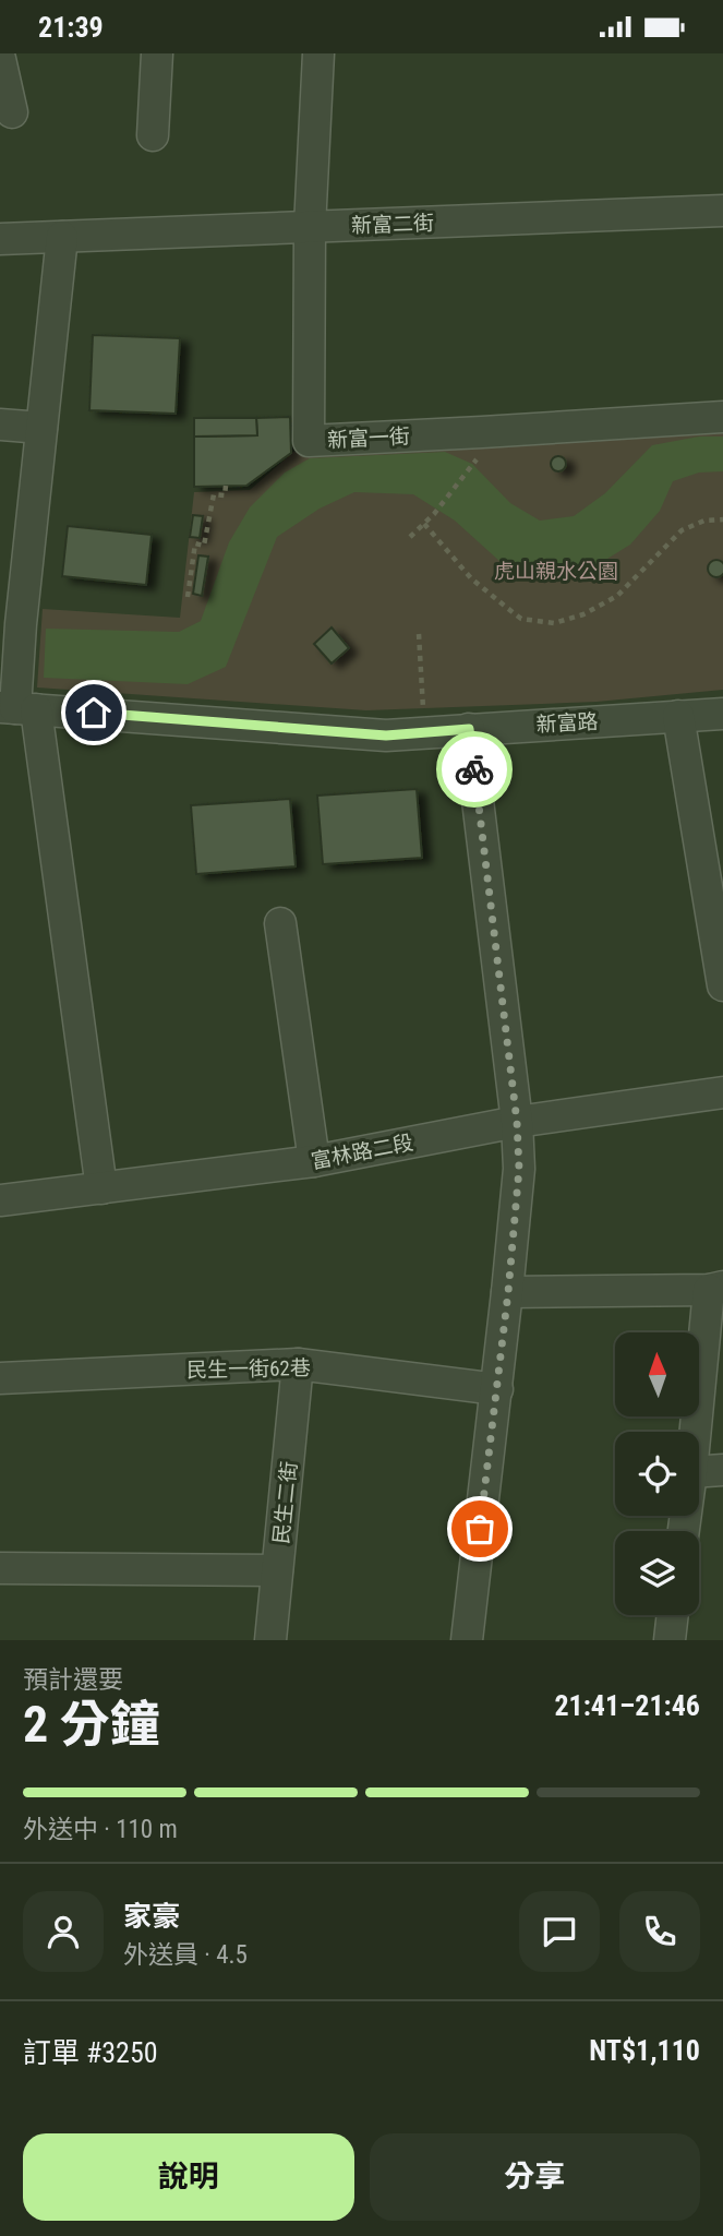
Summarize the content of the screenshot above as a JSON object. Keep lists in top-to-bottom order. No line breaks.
{"streets":{"street":["新富二街","新富一街","新富路","富林路二段","民生一街62巷","民生二街"]},"crossings":[["新富二街","新富一街"],["民生一街62巷","民生二街"]],"parks":["虎山親水公園"],"north":"top","page":{"status":"21:39","heading":["2 分鐘","預計還要","21:41–21:46"],"panel":["家豪","外送員 · 4.5","訂單 #3250","NT$1,110"],"bar":"外送中 · 110 m","buttons":["說明","分享"]}}
